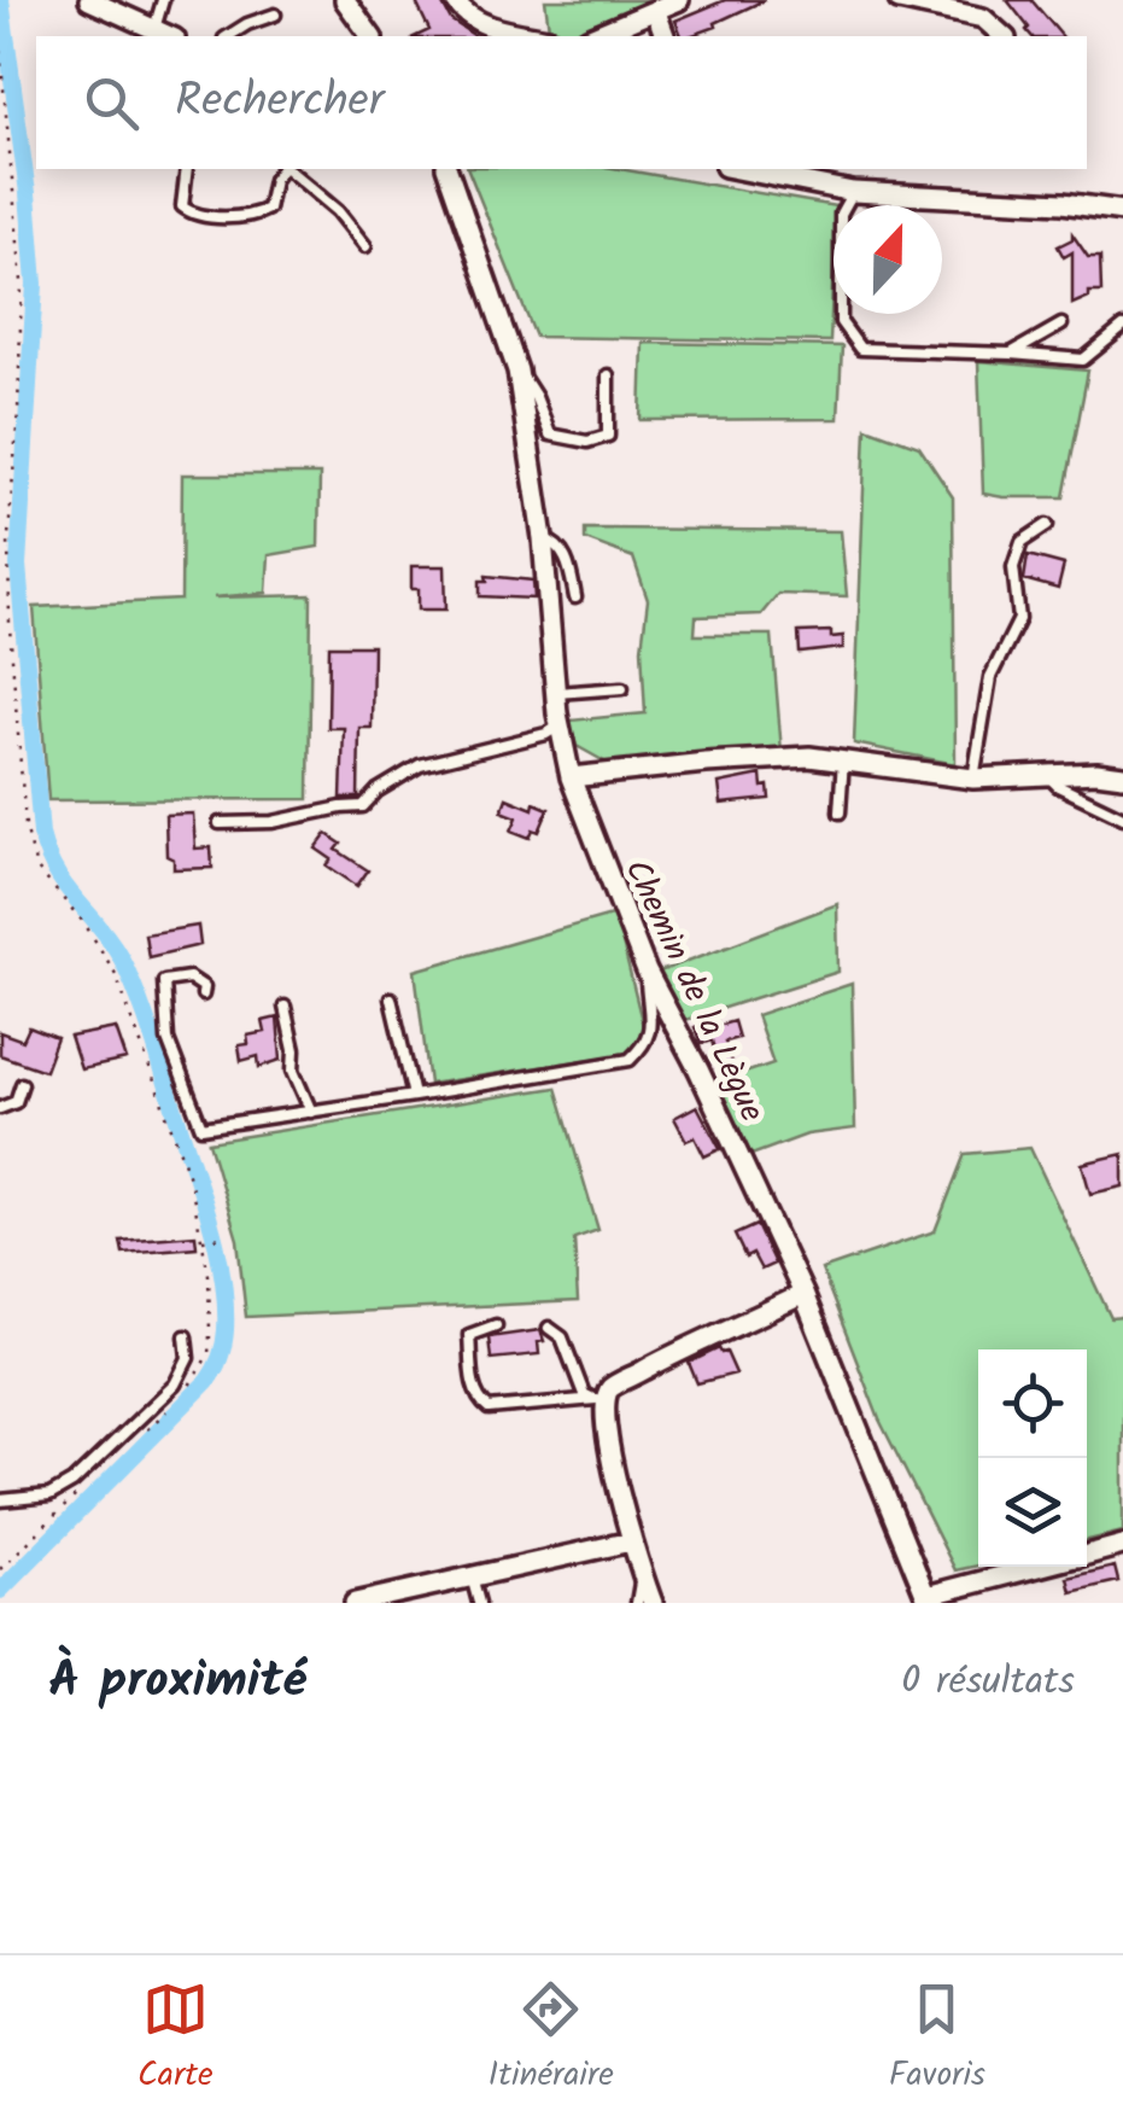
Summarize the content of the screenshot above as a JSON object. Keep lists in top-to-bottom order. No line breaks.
{"streets":{"street":["Chemin de la Lègue"]},"north":"top","page":{"search":"Rechercher","heading":["À proximité","0 résultats"],"nav":["Carte","Itinéraire","Favoris"]}}
